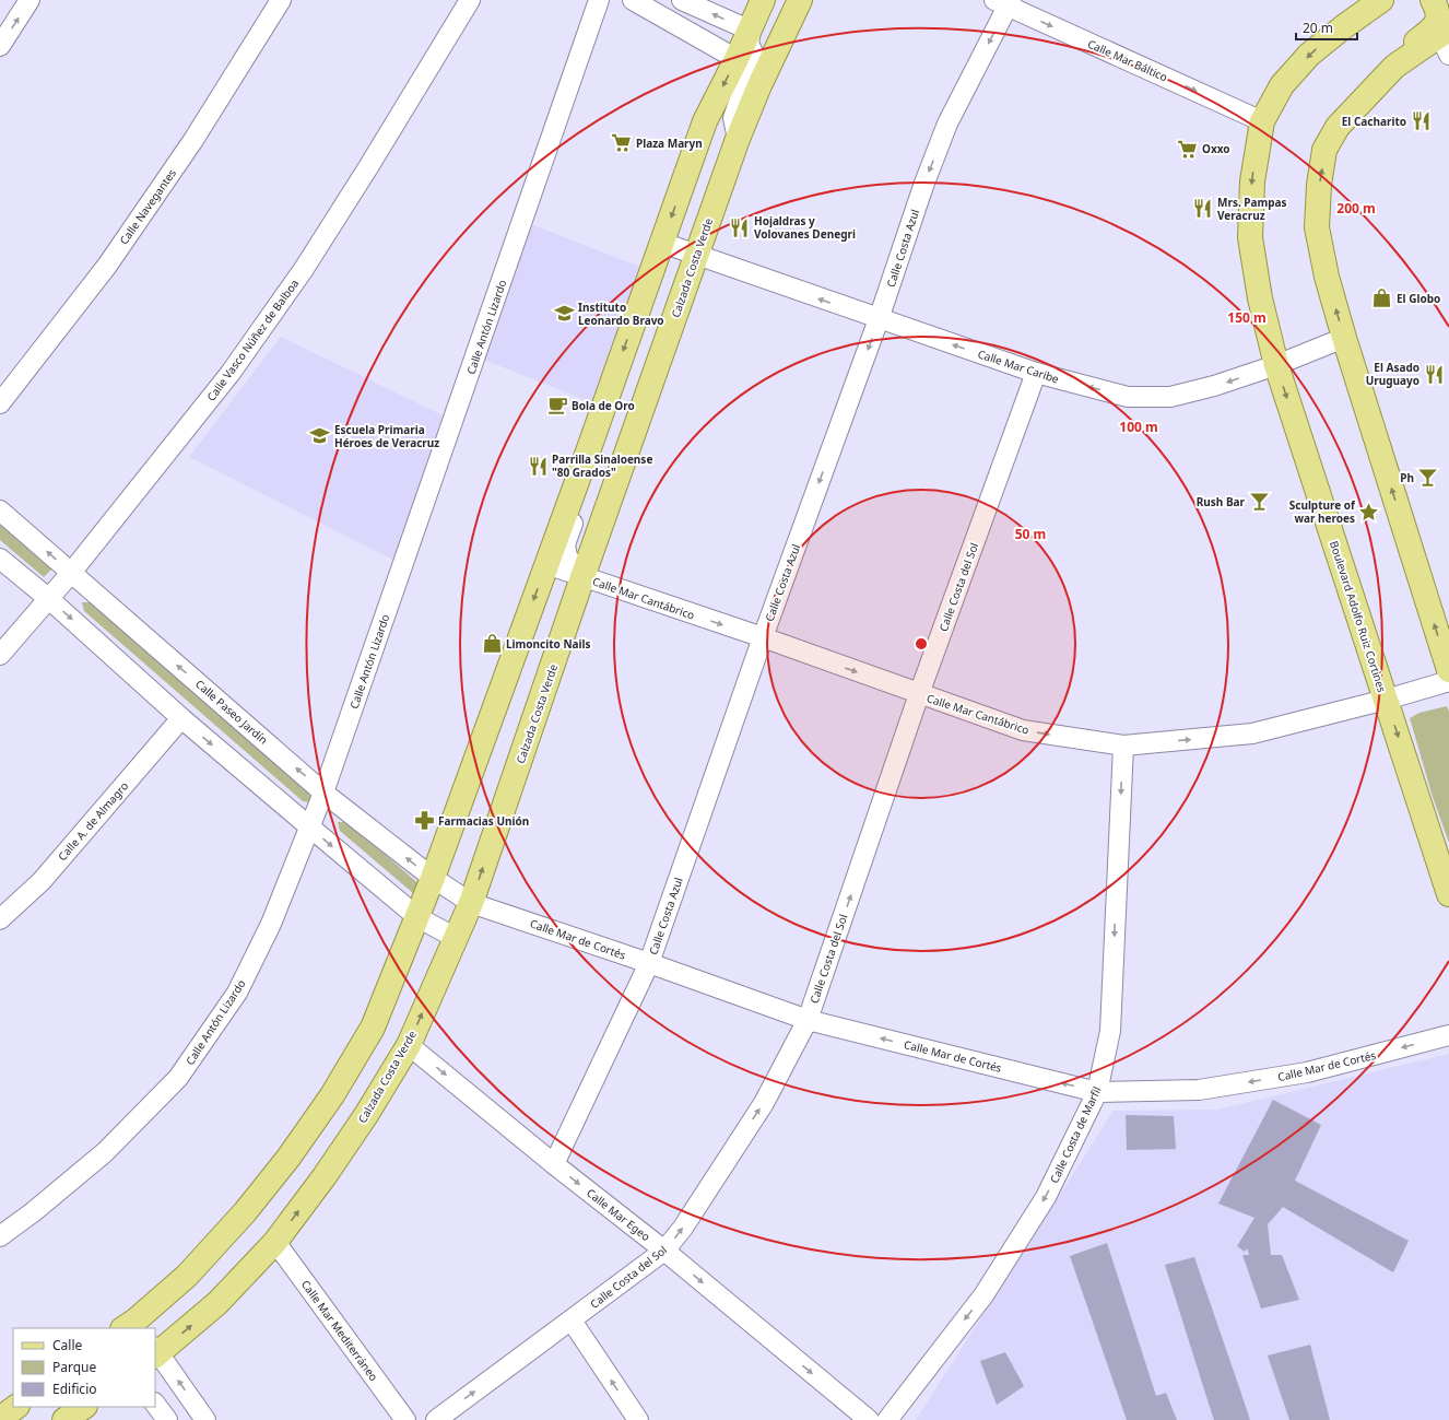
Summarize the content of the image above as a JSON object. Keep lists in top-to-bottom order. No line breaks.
{"streets":{"main road":["Calzada Costa Verde","Boulevard Adolfo Ruiz Cortines"],"street":["Calle Mar Báltico","Calle Navegantes","Calle Costa Azul","Calle Antón Lizardo","Calle Vasco Núñez de Balboa","Calle Mar Caribe","Calle Costa del Sol","Calle Mar Cantábrico","Calle Paseo Jardín","Calle A. de Almagro","Calle Mar de Cortés","Calle Costa de Marfil","Calle Mar Egeo","Calle Mar Mediterráneo"]},"crossings":[["Calle Mar Báltico","Calle Costa Azul"],["Calle Mar Báltico","Boulevard Adolfo Ruiz Cortines"],["Calle Costa Azul","Calle Mar Caribe"],["Calle Costa Azul","Calle Mar Cantábrico"],["Calle Costa Azul","Calle Mar de Cortés"],["Calle Costa Azul","Calle Mar Egeo"],["Calzada Costa Verde","Calle Mar Caribe"],["Calzada Costa Verde","Calle Mar Cantábrico"],["Calzada Costa Verde","Calle Paseo Jardín"],["Calzada Costa Verde","Calle Mar de Cortés"],["Calzada Costa Verde","Calle Mar Egeo"],["Calzada Costa Verde","Calle Mar Mediterráneo"],["Calle Antón Lizardo","Calle Paseo Jardín"],["Calle Vasco Núñez de Balboa","Calle Paseo Jardín"],["Calle Mar Caribe","Calle Costa del Sol"],["Calle Mar Caribe","Boulevard Adolfo Ruiz Cortines"],["Calle Costa del Sol","Calle Mar Cantábrico"],["Calle Costa del Sol","Calle Mar de Cortés"],["Calle Costa del Sol","Calle Mar Egeo"],["Calle Mar Cantábrico","Boulevard Adolfo Ruiz Cortines"],["Calle Mar Cantábrico","Calle Costa de Marfil"],["Calle Paseo Jardín","Calle Mar de Cortés"],["Calle Mar de Cortés","Calle Costa de Marfil"]],"one_way":["Calle Mar Báltico","Calle Costa Azul","Calle Mar Caribe","Calle Costa del Sol","Calle Mar Cantábrico","Calle Mar de Cortés","Calle Costa de Marfil","Calle Mar Egeo"],"places":{"restaurant":["El Cacharito","Mrs. Pampas Veracruz","Hojaldras y Volovanes Denegri","El Asado Uruguayo","Parrilla Sinaloense \"80 Grados\""],"supermarket":["Plaza Maryn","Oxxo"],"shop":["El Globo","Limoncito Nails"],"school or university":["Instituto Leonardo Bravo","Escuela Primaria Héroes de Veracruz"],"cafe":["Bola de Oro"],"bar":["Ph","Rush Bar"],"place":["Sculpture of war heroes"],"pharmacy":["Farmacias Unión"]},"legend":["Calle","Parque","Edificio"],"scale_bar":"20 m","rings":["200 m","150 m","100 m","50 m"]}
